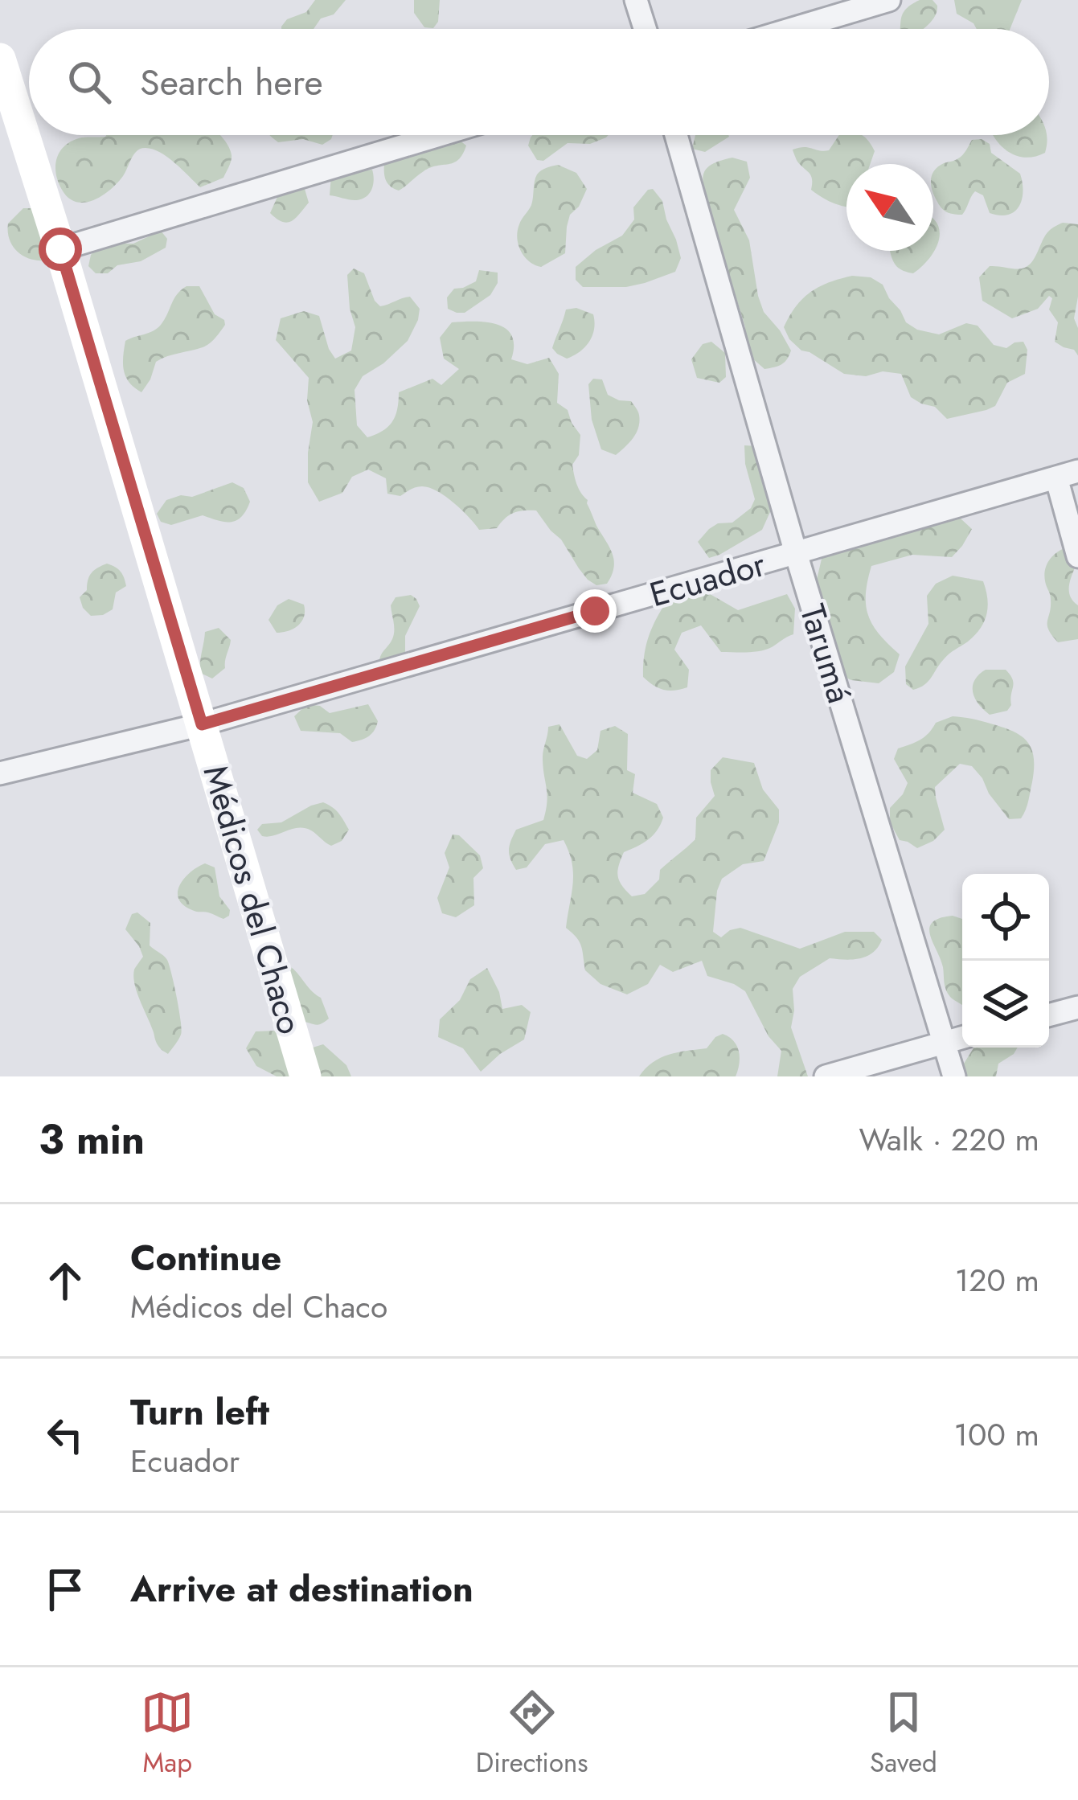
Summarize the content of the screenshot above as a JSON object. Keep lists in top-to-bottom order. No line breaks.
{"streets":{"main road":["Médicos del Chaco"],"street":["Ecuador","Tarumá"]},"crossings":[["Ecuador","Tarumá"],["Ecuador","Médicos del Chaco"]],"north":"top left","page":{"search":"Search here","heading":["3 min","Walk · 220 m"],"list":[["Continue","Médicos del Chaco","120 m"],["Turn left","Ecuador","100 m"],"Arrive at destination"],"nav":["Map","Directions","Saved"]}}
